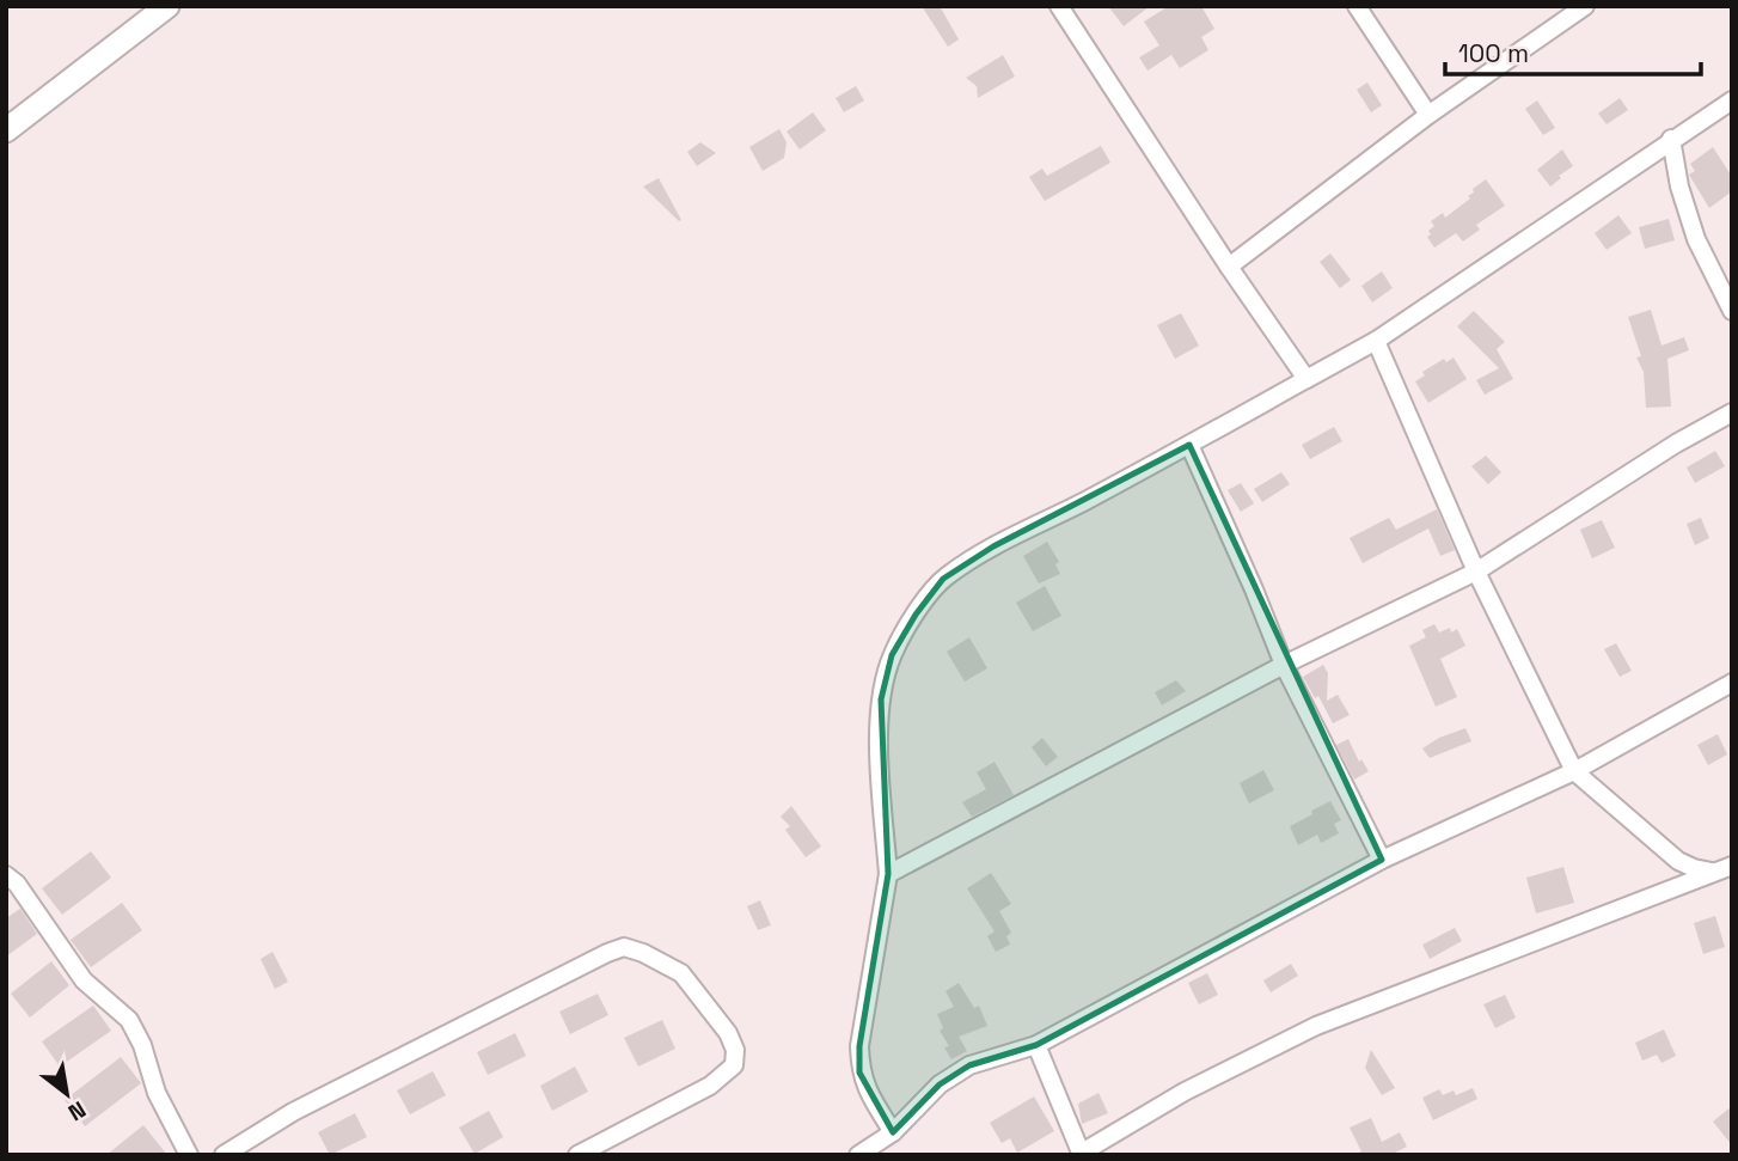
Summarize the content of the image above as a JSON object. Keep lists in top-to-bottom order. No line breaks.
{"scale_bar":"100 m","north":"bottom right"}
